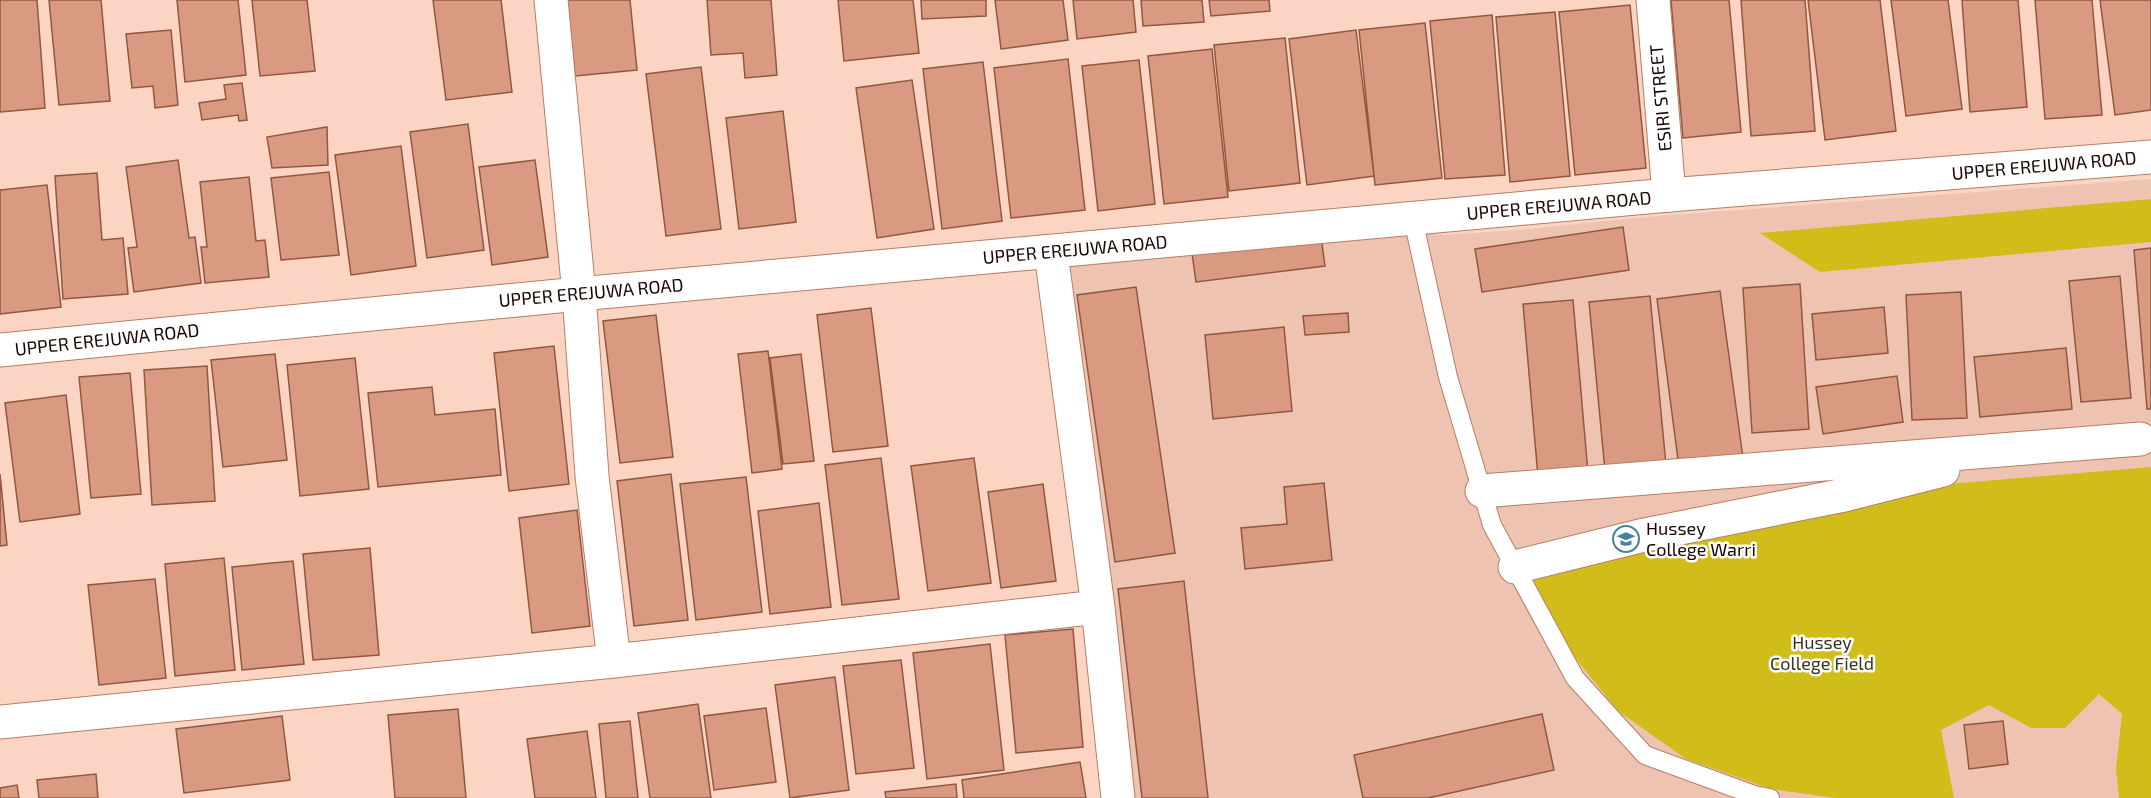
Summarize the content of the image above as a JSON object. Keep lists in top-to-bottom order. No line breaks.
{"streets":{"street":["ESIRI STREET","UPPER EREJUWA ROAD"]},"crossings":[["ESIRI STREET","UPPER EREJUWA ROAD"]],"parks":["Hussey College Field"],"places":{"school or university":["Hussey College Warri"]}}
